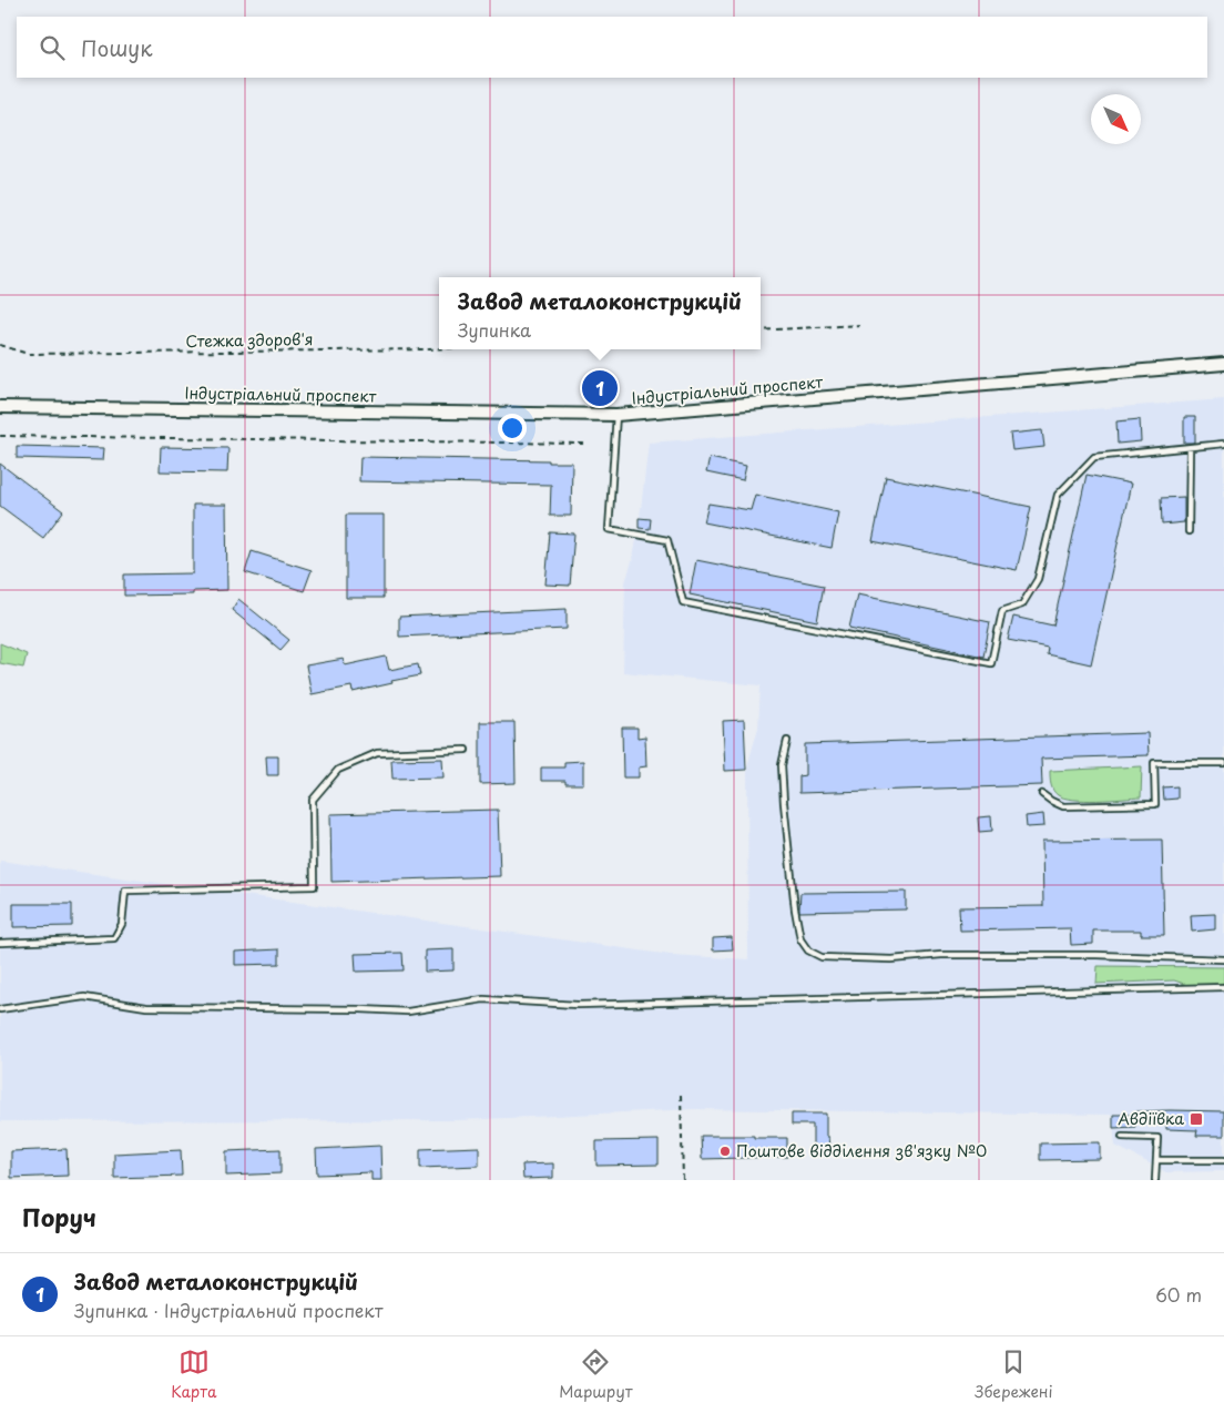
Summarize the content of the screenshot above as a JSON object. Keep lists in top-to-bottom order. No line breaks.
{"streets":{"street":["Індустріальний проспект"],"path":["Стежка здоров'я"]},"places":{"transit":["Авдіївка"],"other":["Поштове відділення зв'язку №0"]},"north":"bottom right","page":{"search":"Пошук","popup":["Завод металоконструкцій","Зупинка"],"pins":"1","heading":"Поруч","list":[{"mark":"1","name":"Завод металоконструкцій","note":"Зупинка · Індустріальний проспект","value":"60 m"}],"nav":["Карта","Маршрут","Збережені"]}}
